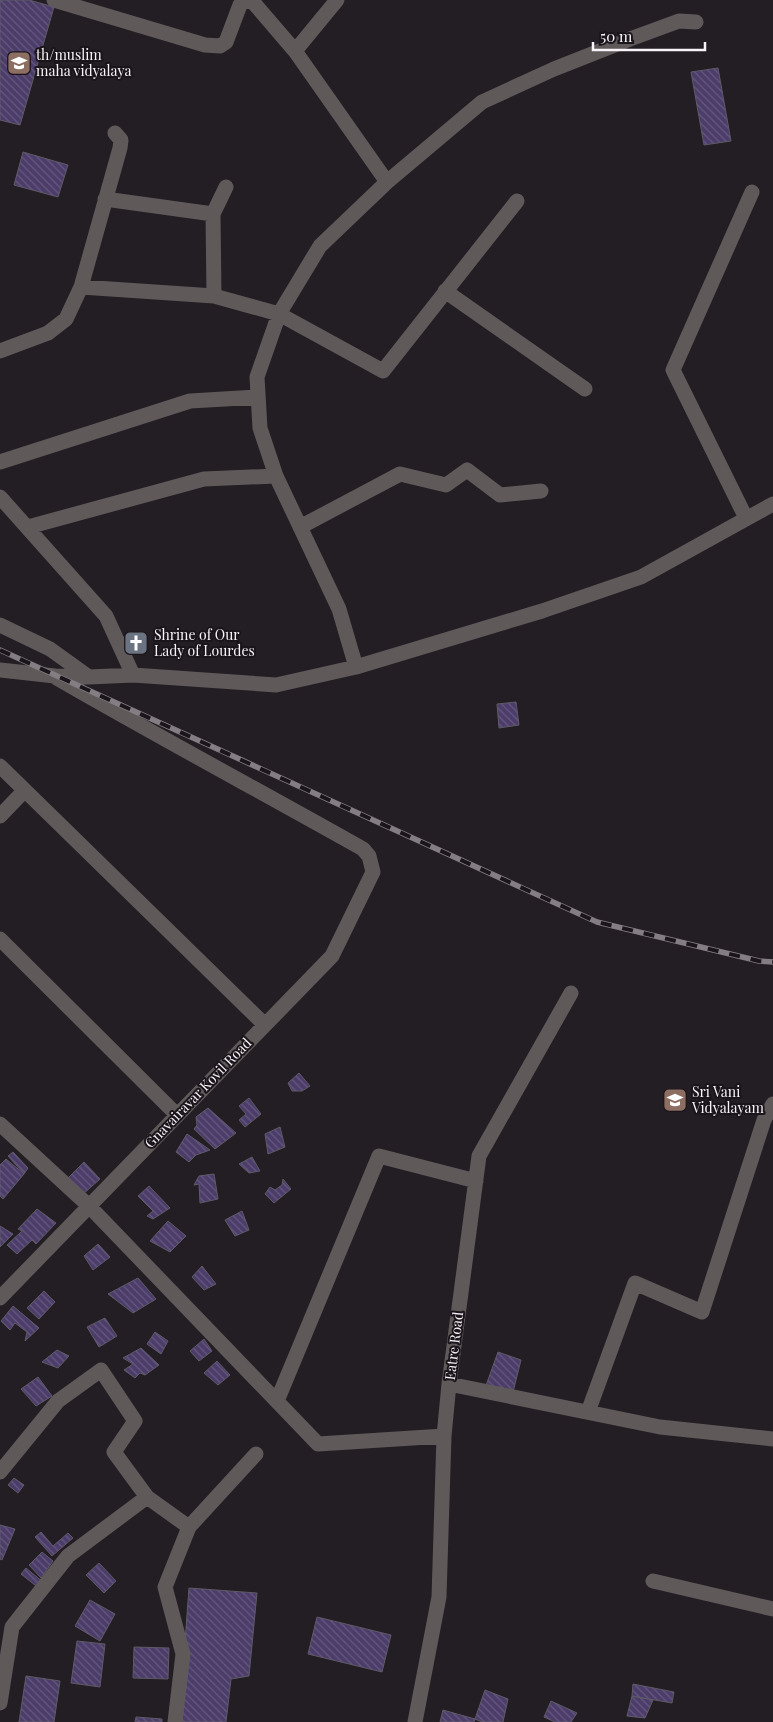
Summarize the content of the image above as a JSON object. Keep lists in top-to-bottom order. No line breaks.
{"streets":{"street":["Gnavairavar Kovil Road","Eatre Road"]},"places":{"school or university":["th/muslim maha vidyalaya","Sri Vani Vidyalayam"],"church":["Shrine of Our Lady of Lourdes"]},"scale_bar":"50 m"}
